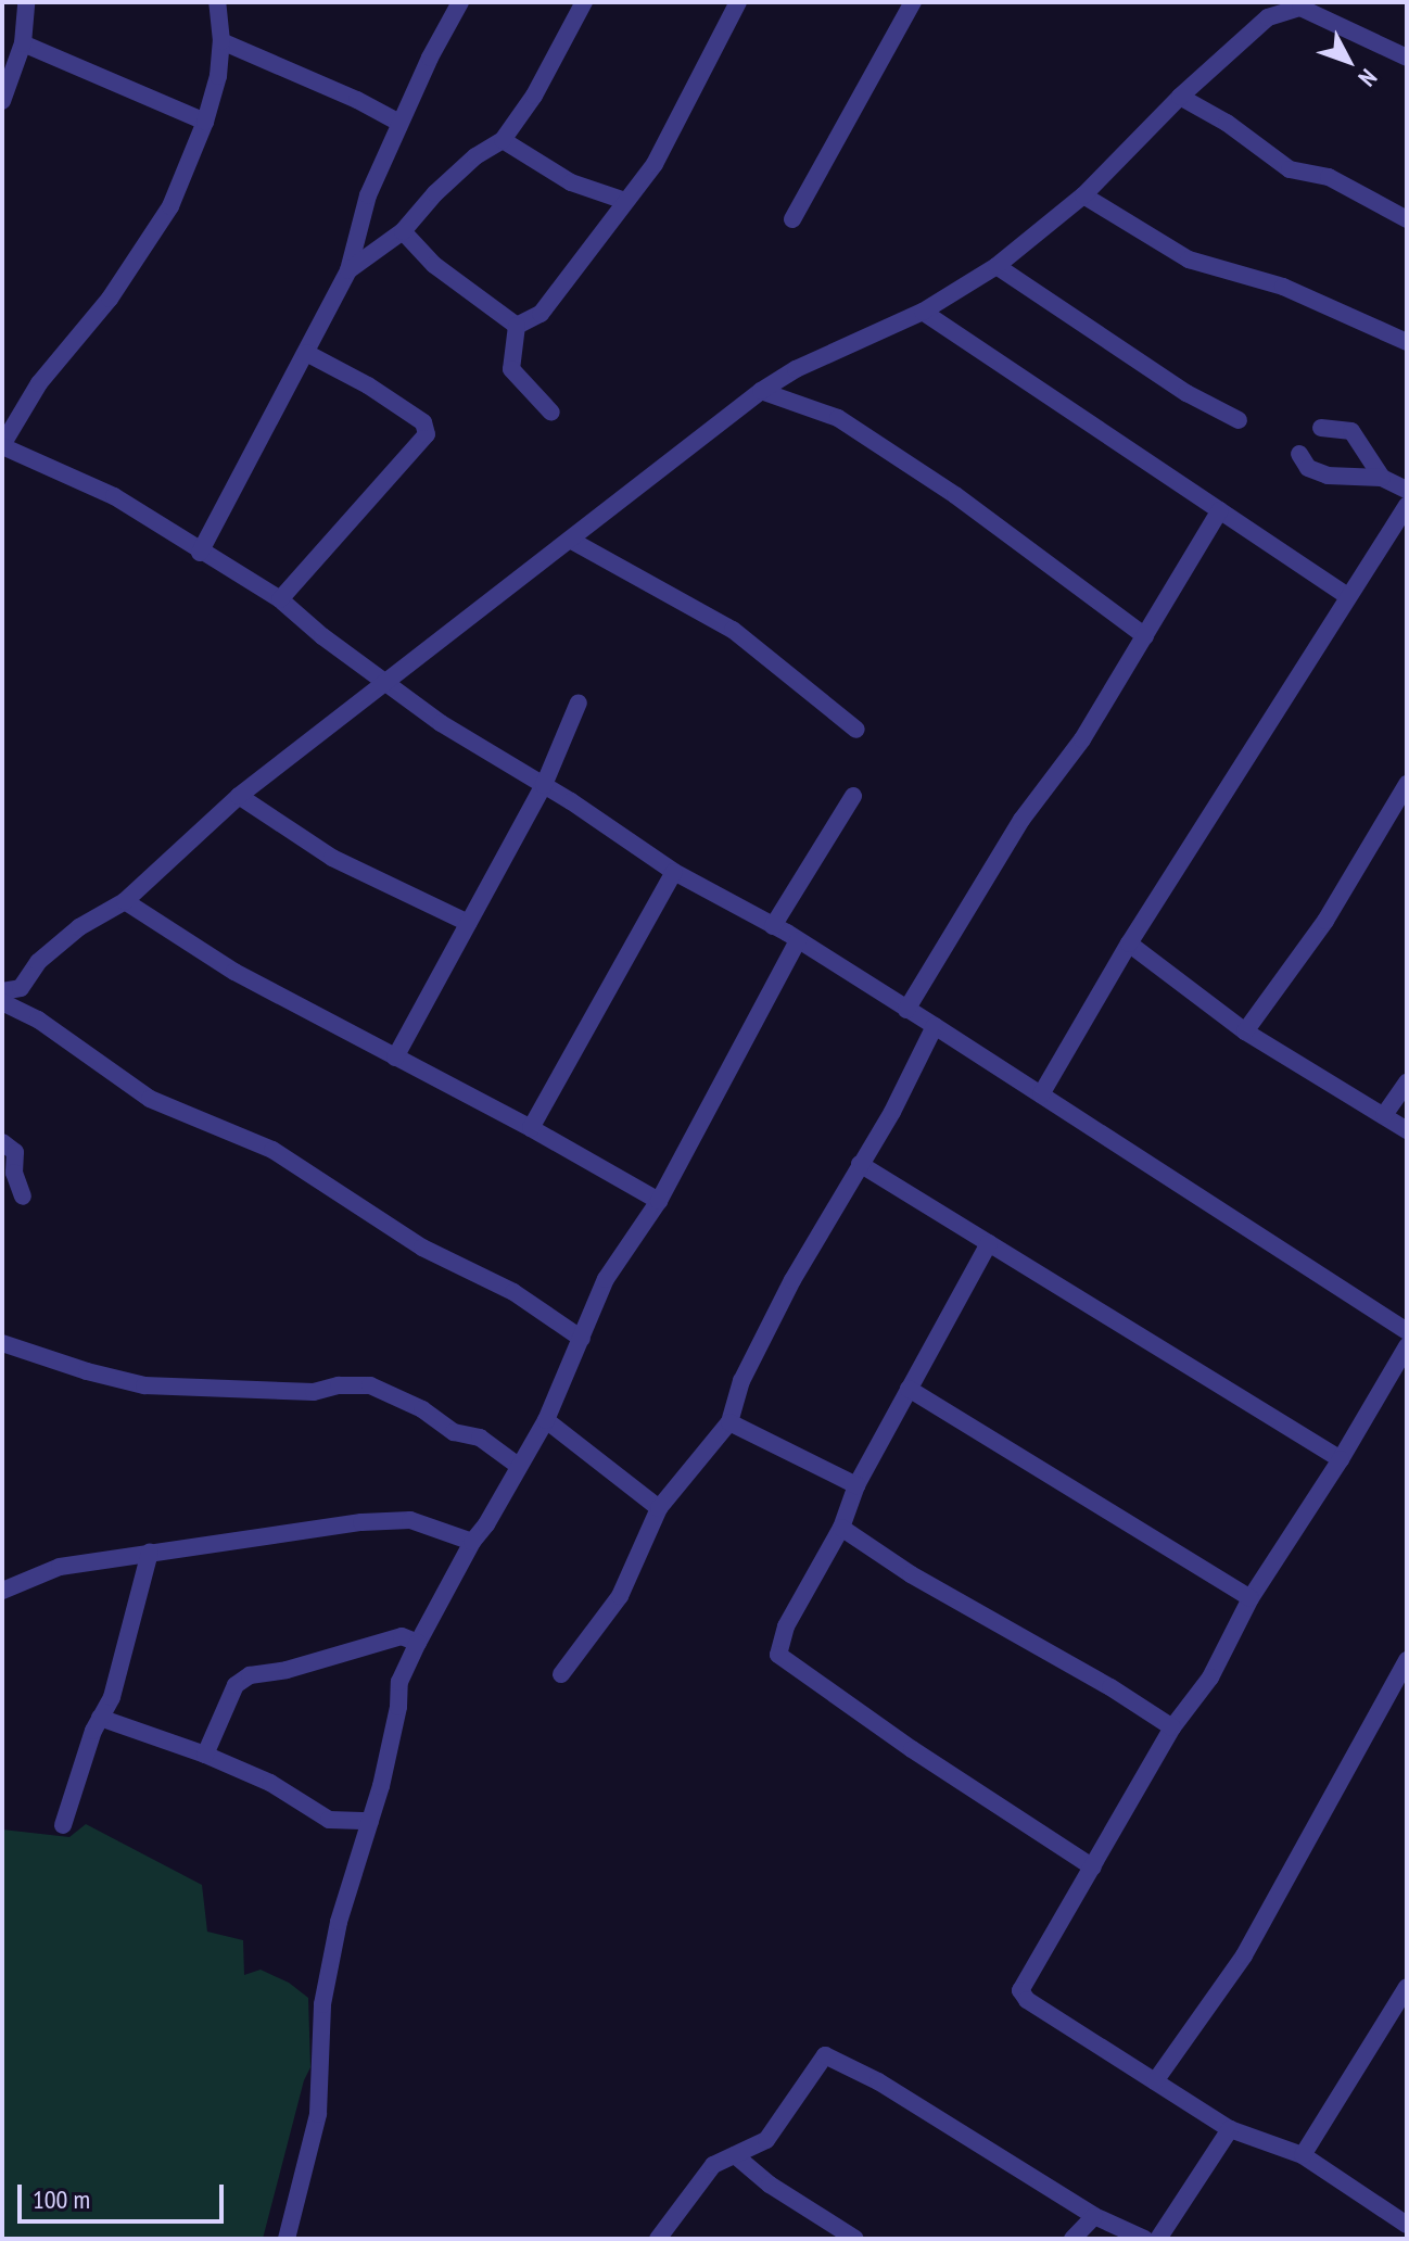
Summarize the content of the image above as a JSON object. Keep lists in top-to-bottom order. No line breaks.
{"scale_bar":"100 m","north":"bottom right"}
